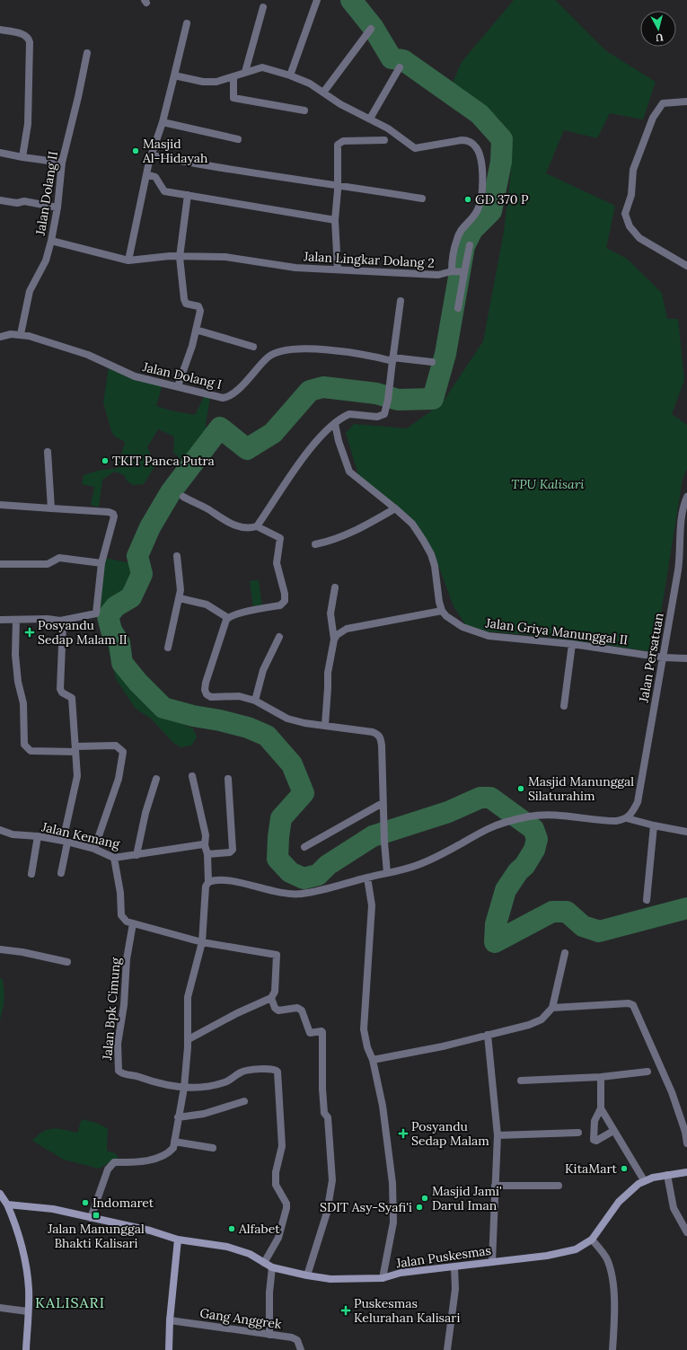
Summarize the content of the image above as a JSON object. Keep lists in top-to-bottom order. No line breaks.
{"streets":{"street":["Jalan Dolang II","Jalan Lingkar Dolang 2","Jalan Dolang I","Jalan Griya Manunggal II","Jalan Persatuan","Jalan Kemang","Jalan Bpk Cimung","Jalan Puskesmas","Gang Anggrek"]},"crossings":[["Jalan Dolang II","Jalan Lingkar Dolang 2"],["Jalan Dolang II","Jalan Dolang I"],["Jalan Griya Manunggal II","Jalan Persatuan"]],"districts":["KALISARI"],"parks":["TPU Kalisari"],"places":{"other":["Masjid Al-Hidayah","GD 370 P","TKIT Panca Putra","Masjid Manunggal Silaturahim","KitaMart","Masjid Jami' Darul Iman","Indomaret","SDIT Asy-Syafi'i","Alfabet"],"health":["Posyandu Sedap Malam II","Posyandu Sedap Malam","Puskesmas Kelurahan Kalisari"],"transit":["Jalan Manunggal Bhakti Kalisari"]},"north":"bottom"}
